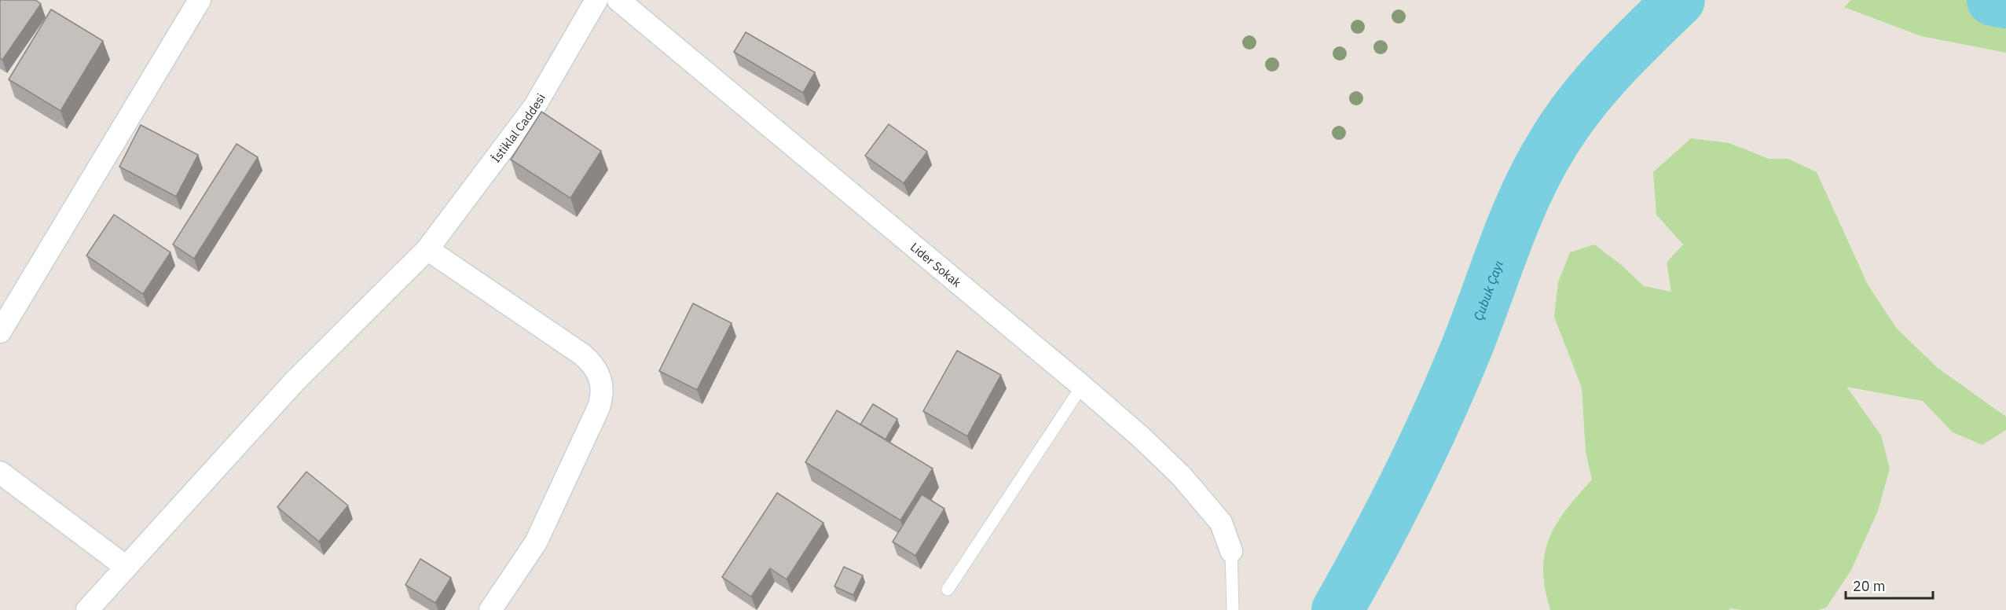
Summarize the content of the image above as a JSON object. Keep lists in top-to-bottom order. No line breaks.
{"streets":{"street":["İstiklal Caddesi","Lider Sokak"]},"water":["Çubuk Çayı"],"scale_bar":"20 m"}
